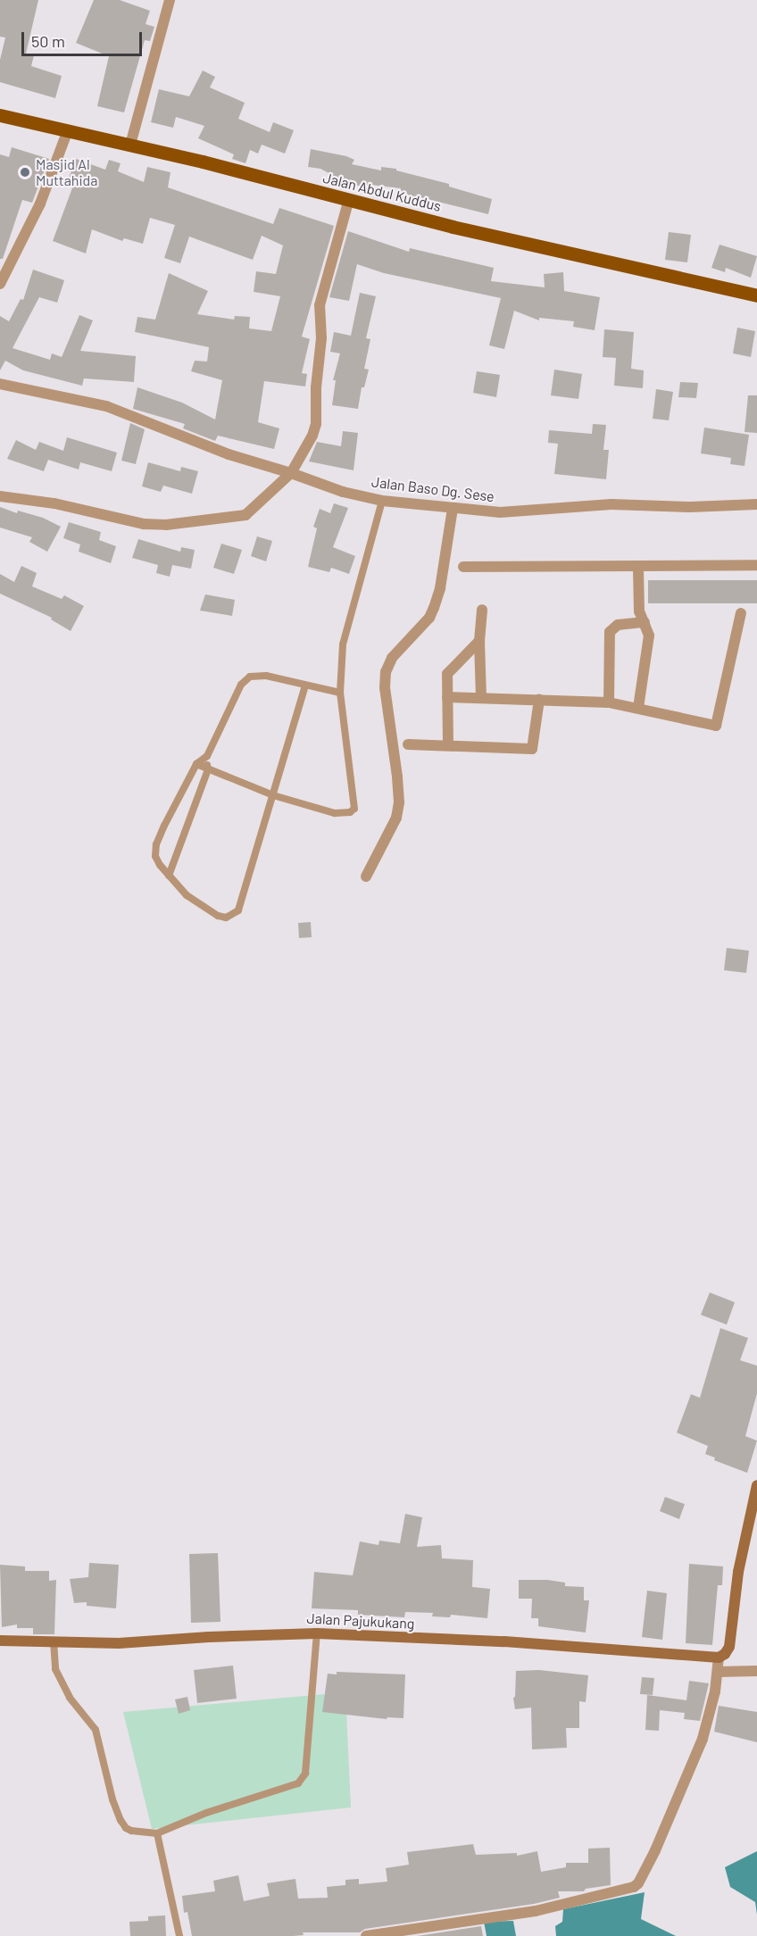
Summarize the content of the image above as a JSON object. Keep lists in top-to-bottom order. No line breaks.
{"streets":{"main road":["Jalan Abdul Kuddus"],"street":["Jalan Baso Dg. Sese","Jalan Pajukukang"]},"places":["Masjid Al Muttahida"],"scale_bar":"50 m"}
